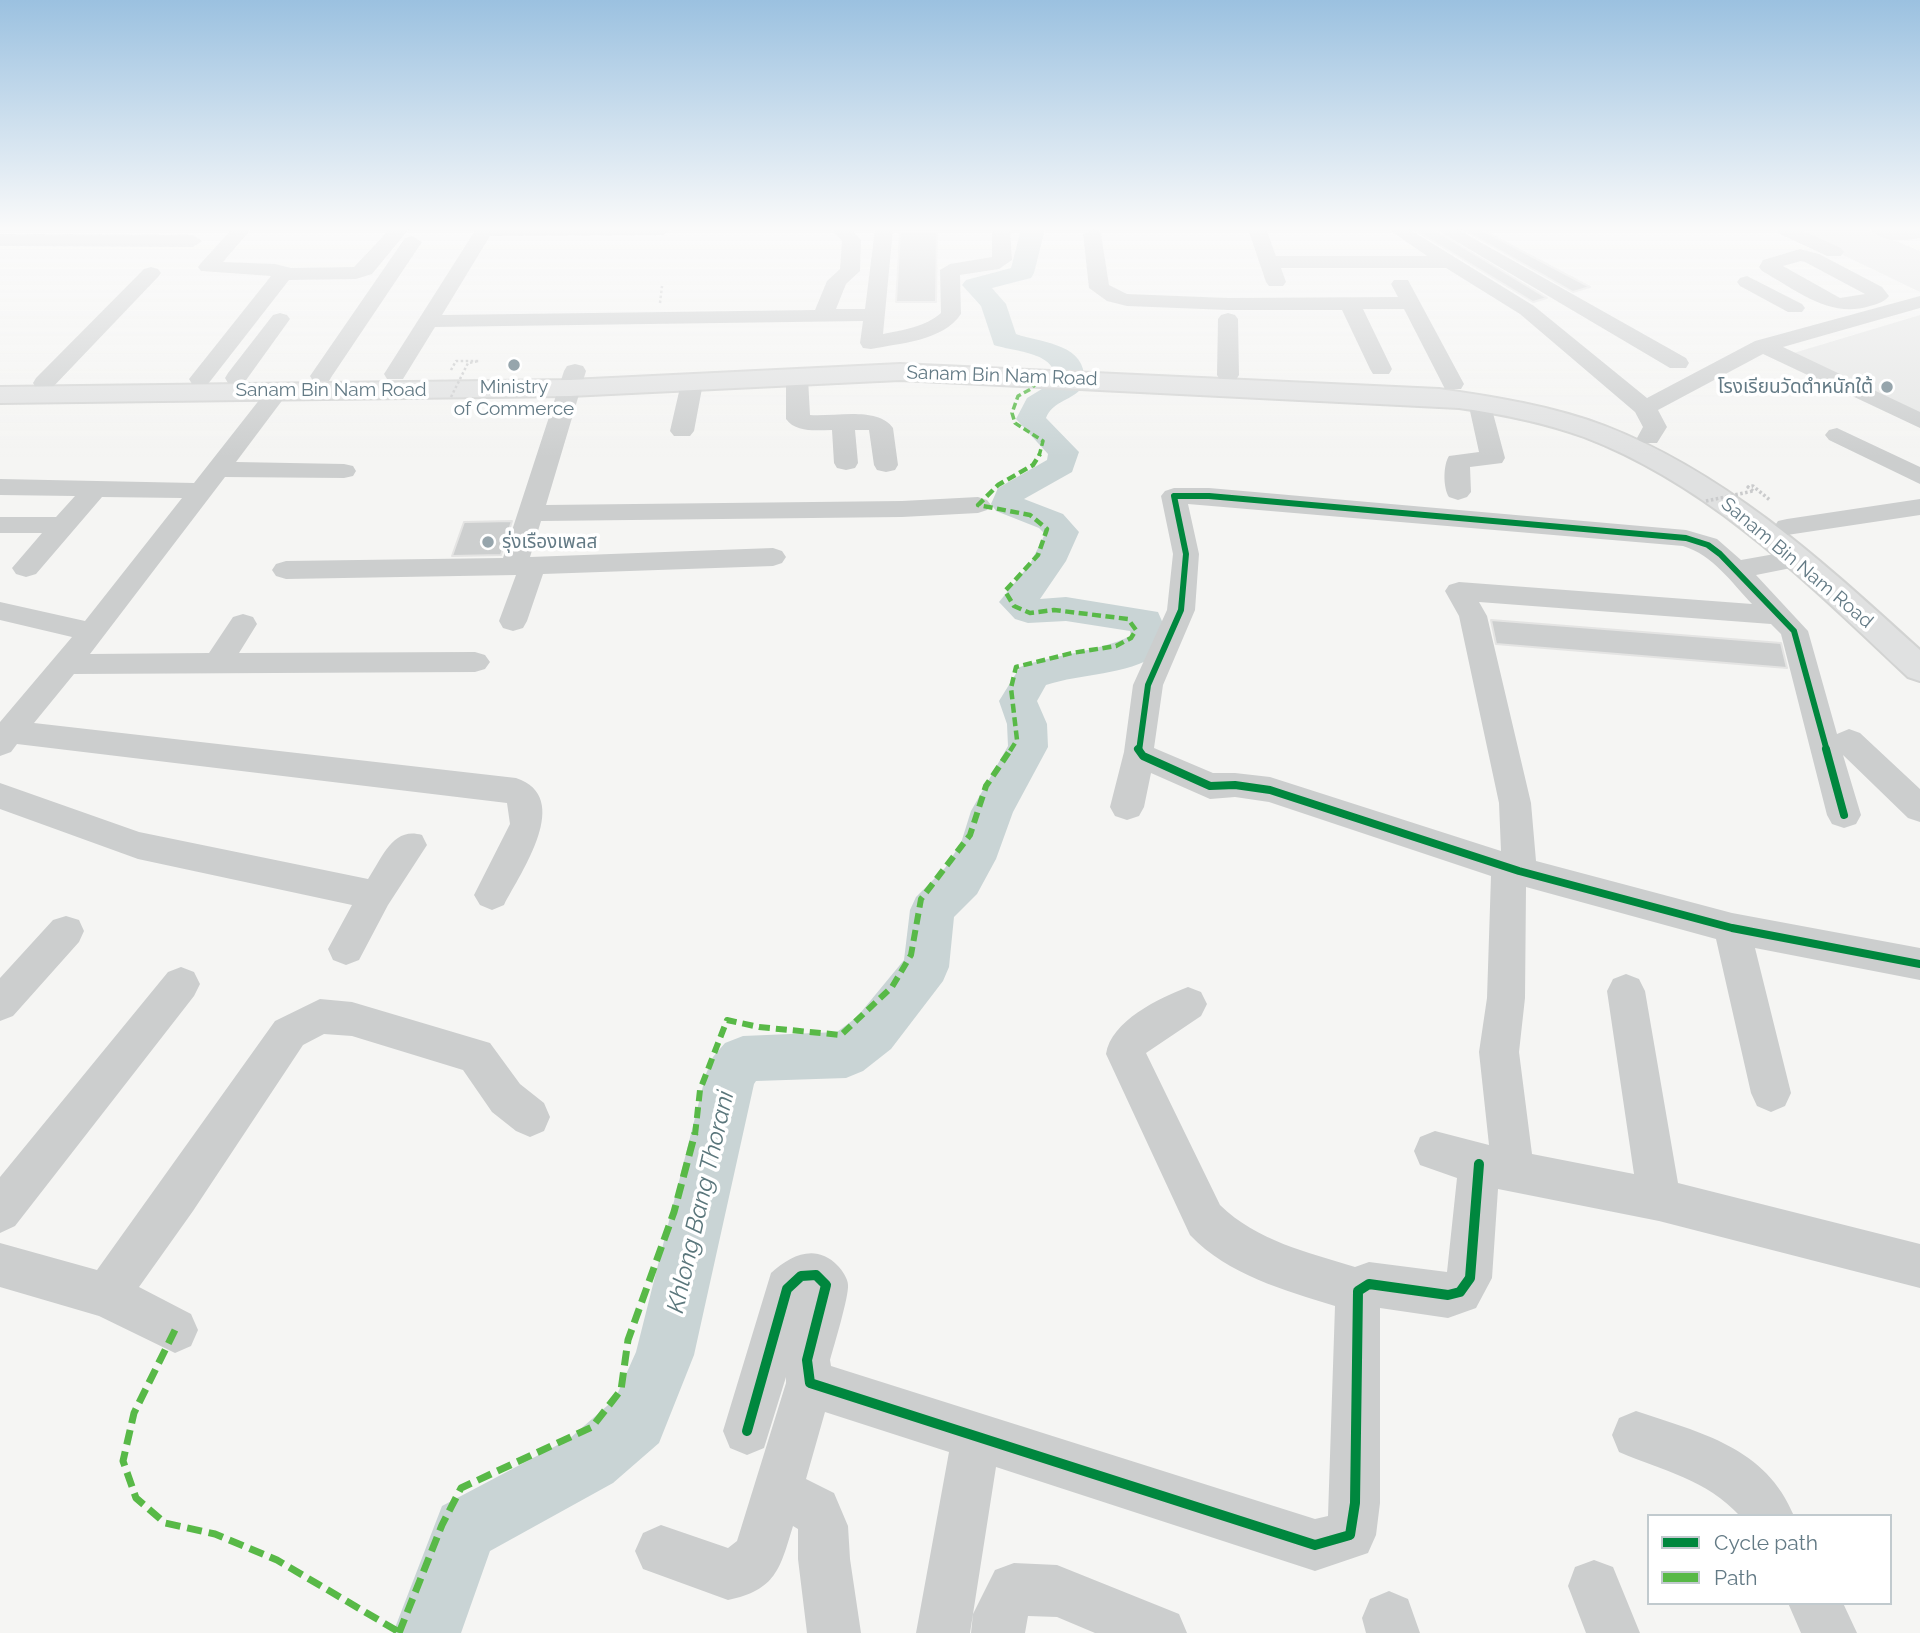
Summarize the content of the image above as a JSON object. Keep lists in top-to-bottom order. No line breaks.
{"streets":{"main road":["Sanam Bin Nam Road"]},"water":["Khlong Bang Thorani"],"places":["Ministry of Commerce","โรงเรียนวัดตำหนักใต้","รุ่งเรืองเพลส"],"legend":["Cycle path","Path"]}
